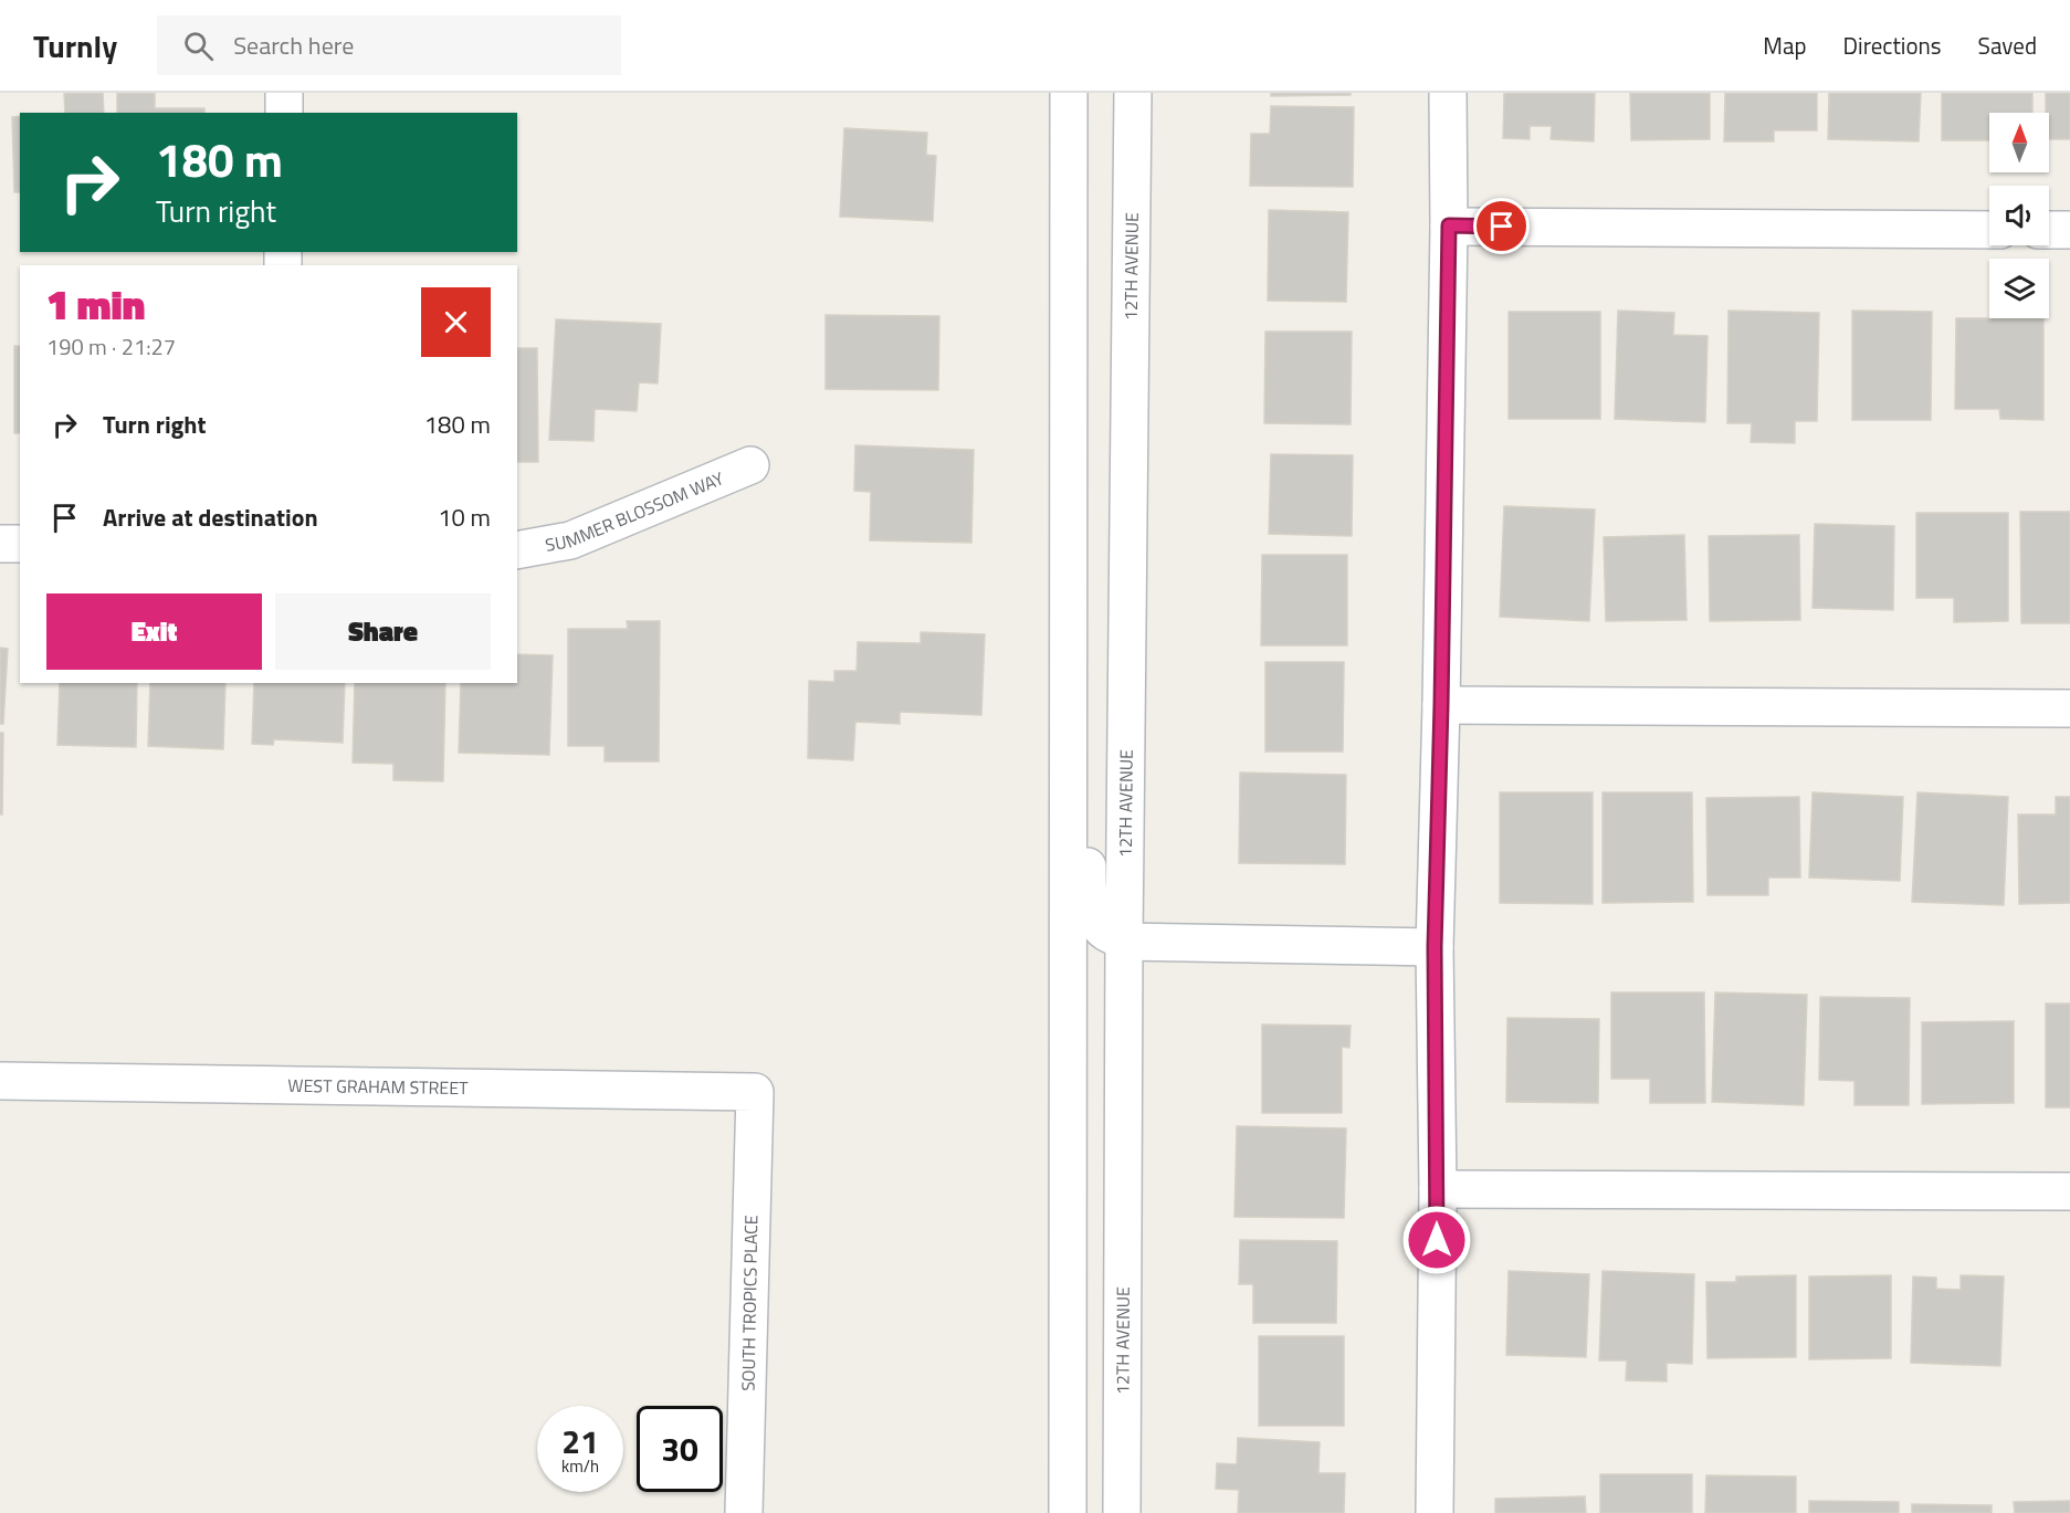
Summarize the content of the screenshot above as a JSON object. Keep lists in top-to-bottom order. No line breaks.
{"streets":{"street":["12TH AVENUE","SUMMER BLOSSOM WAY","WEST GRAHAM STREET","SOUTH TROPICS PLACE"]},"crossings":[["WEST GRAHAM STREET","SOUTH TROPICS PLACE"]],"north":"top","page":{"header":"Turnly","search":"Search here","nav":["Map","Directions","Saved"],"turn":["180 m","Turn right"],"heading":["1 min","190 m · 21:27"],"list":[{"name":"Turn right","value":"180 m"},{"name":"Arrive at destination","value":"10 m"}],"buttons":["Exit","Share"],"speed":"21 km/h","limit":"30"}}
